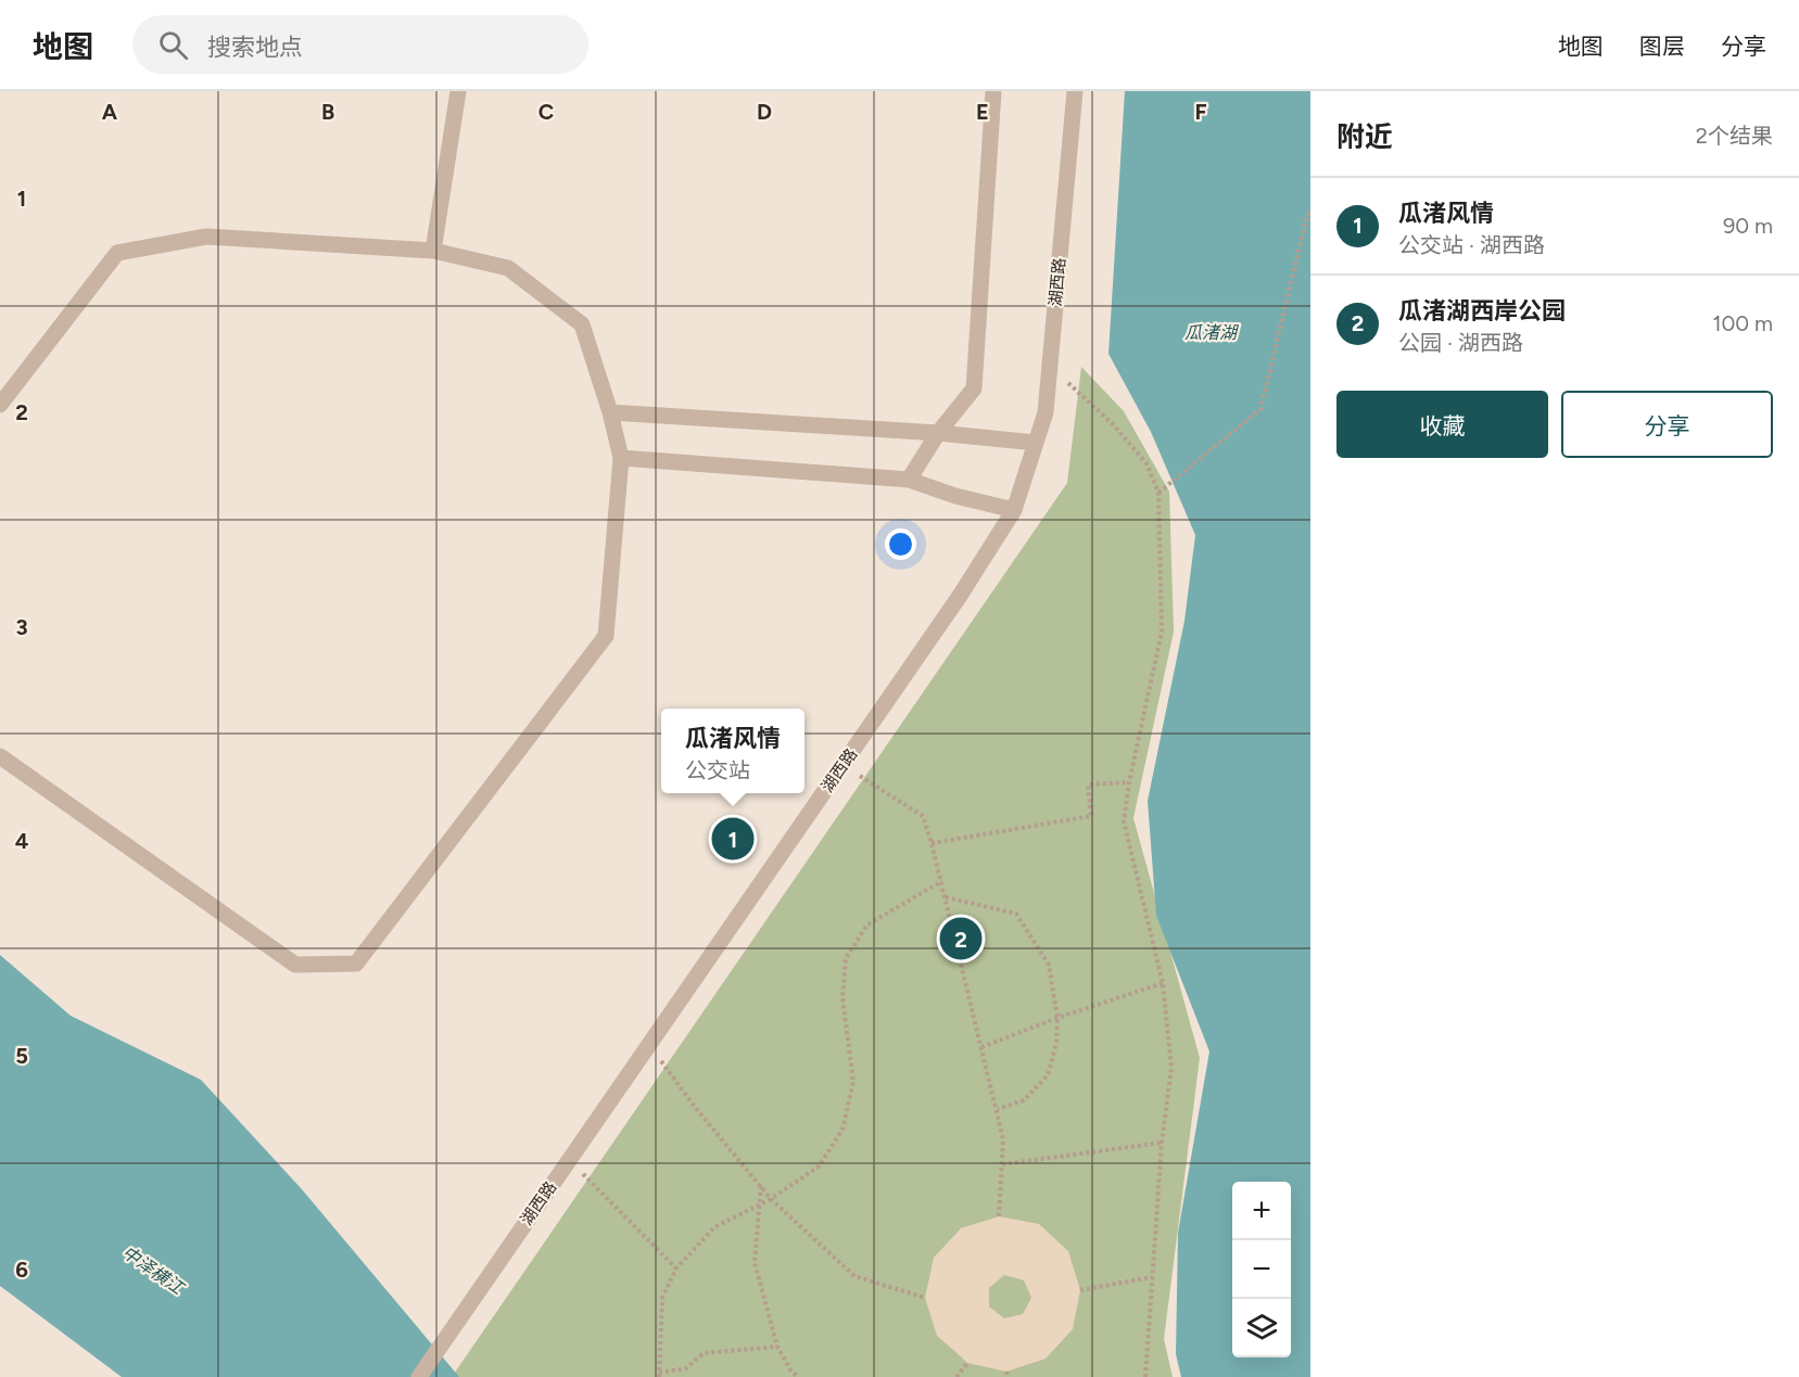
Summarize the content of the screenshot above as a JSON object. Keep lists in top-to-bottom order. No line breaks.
{"streets":{"street":["湖西路"]},"water":["瓜渚湖","中泽横江"],"page":{"header":"地图","search":"搜索地点","nav":["地图","图层","分享"],"heading":["附近","2个结果"],"list":[{"mark":"1","name":"瓜渚风情","note":"公交站 · 湖西路","value":"90 m"},{"mark":"2","name":"瓜渚湖西岸公园","note":"公园 · 湖西路","value":"100 m"}],"buttons":["收藏","分享"],"popup":["瓜渚风情","公交站"],"pins":["1","2"],"map_buttons":["+","−"]},"grid":{"columns":["A","B","C","D","E","F"],"rows":["1","2","3","4","5","6"]}}
